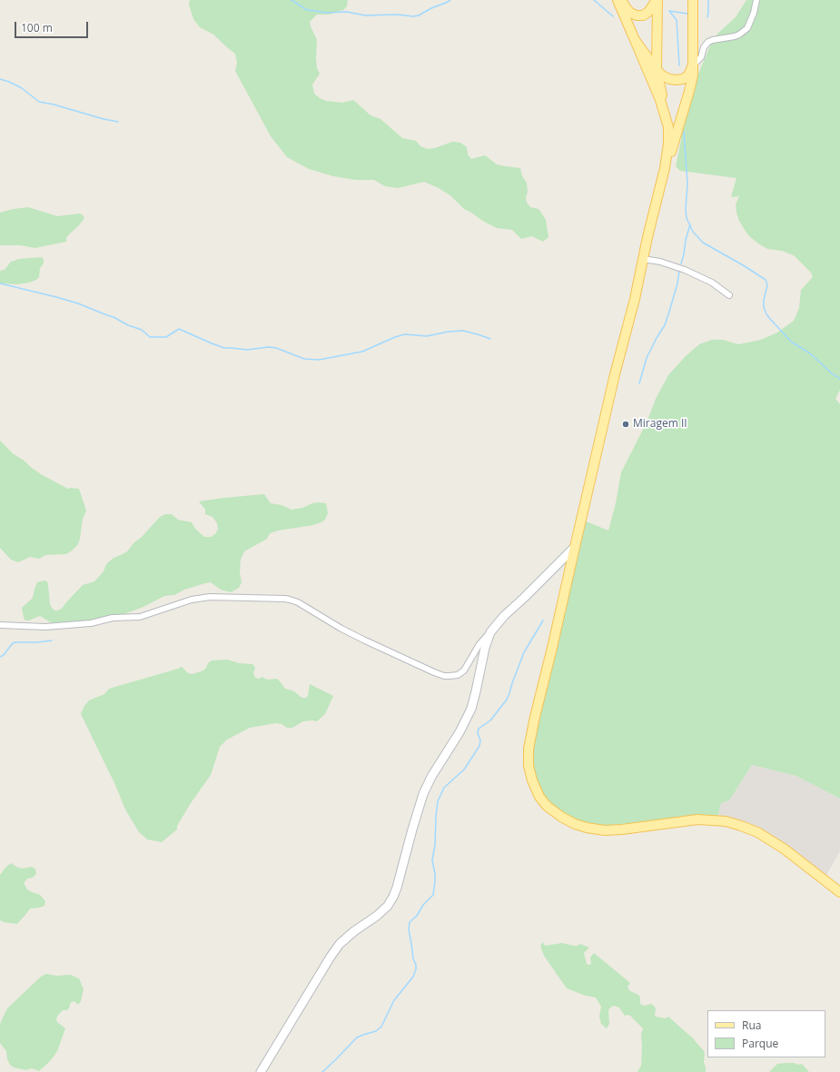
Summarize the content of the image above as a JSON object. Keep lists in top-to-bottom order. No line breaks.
{"places":["Miragem II"],"legend":["Rua","Parque"],"scale_bar":"100 m"}
